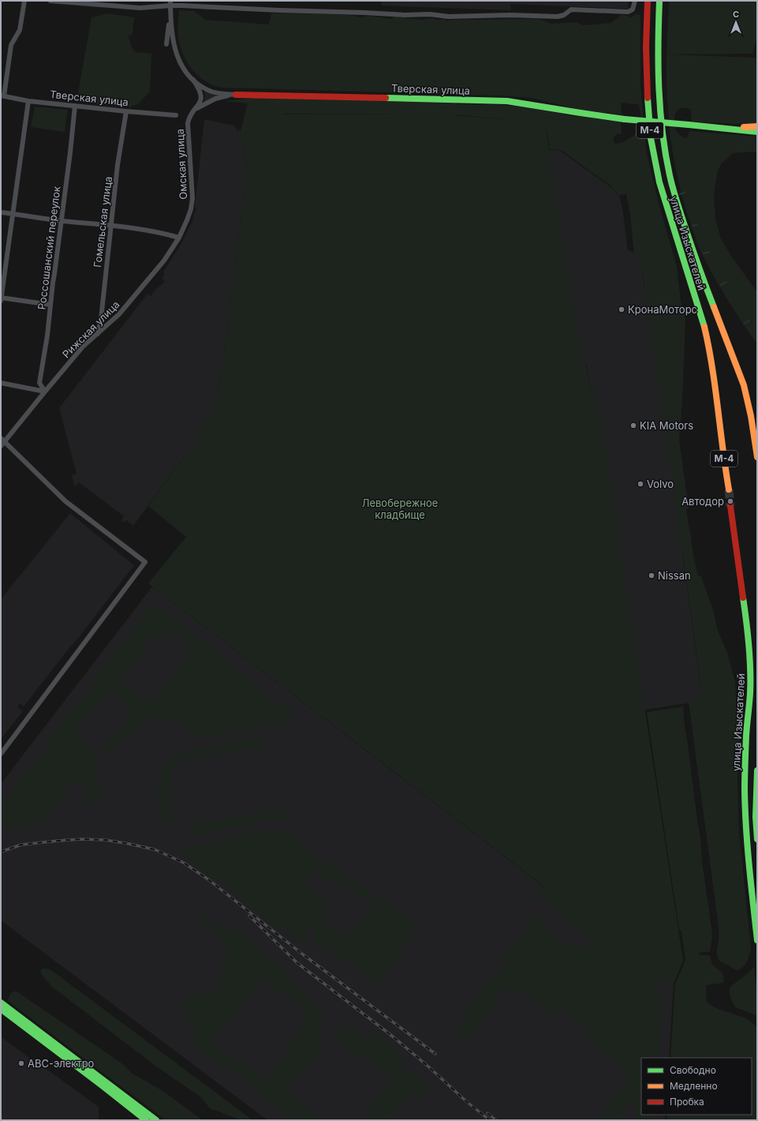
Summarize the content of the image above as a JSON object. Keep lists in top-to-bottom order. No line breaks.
{"streets":{"main road":["Тверская улица","М-4","улица Изыскателей"],"street":["Омская улица","Гомельская улица","Россошанский переулок","Рижская улица"]},"crossings":[["Тверская улица","Гомельская улица"],["Тверская улица","Россошанский переулок"],["Омская улица","Рижская улица"],["Гомельская улица","Рижская улица"],["Россошанский переулок","Рижская улица"]],"parks":["Левобережное кладбище"],"places":["КронаМоторс","KIA Motors","Volvo","Автодор","Nissan","АВС-электро"],"legend":["Свободно","Медленно","Пробка"],"north":"top"}
